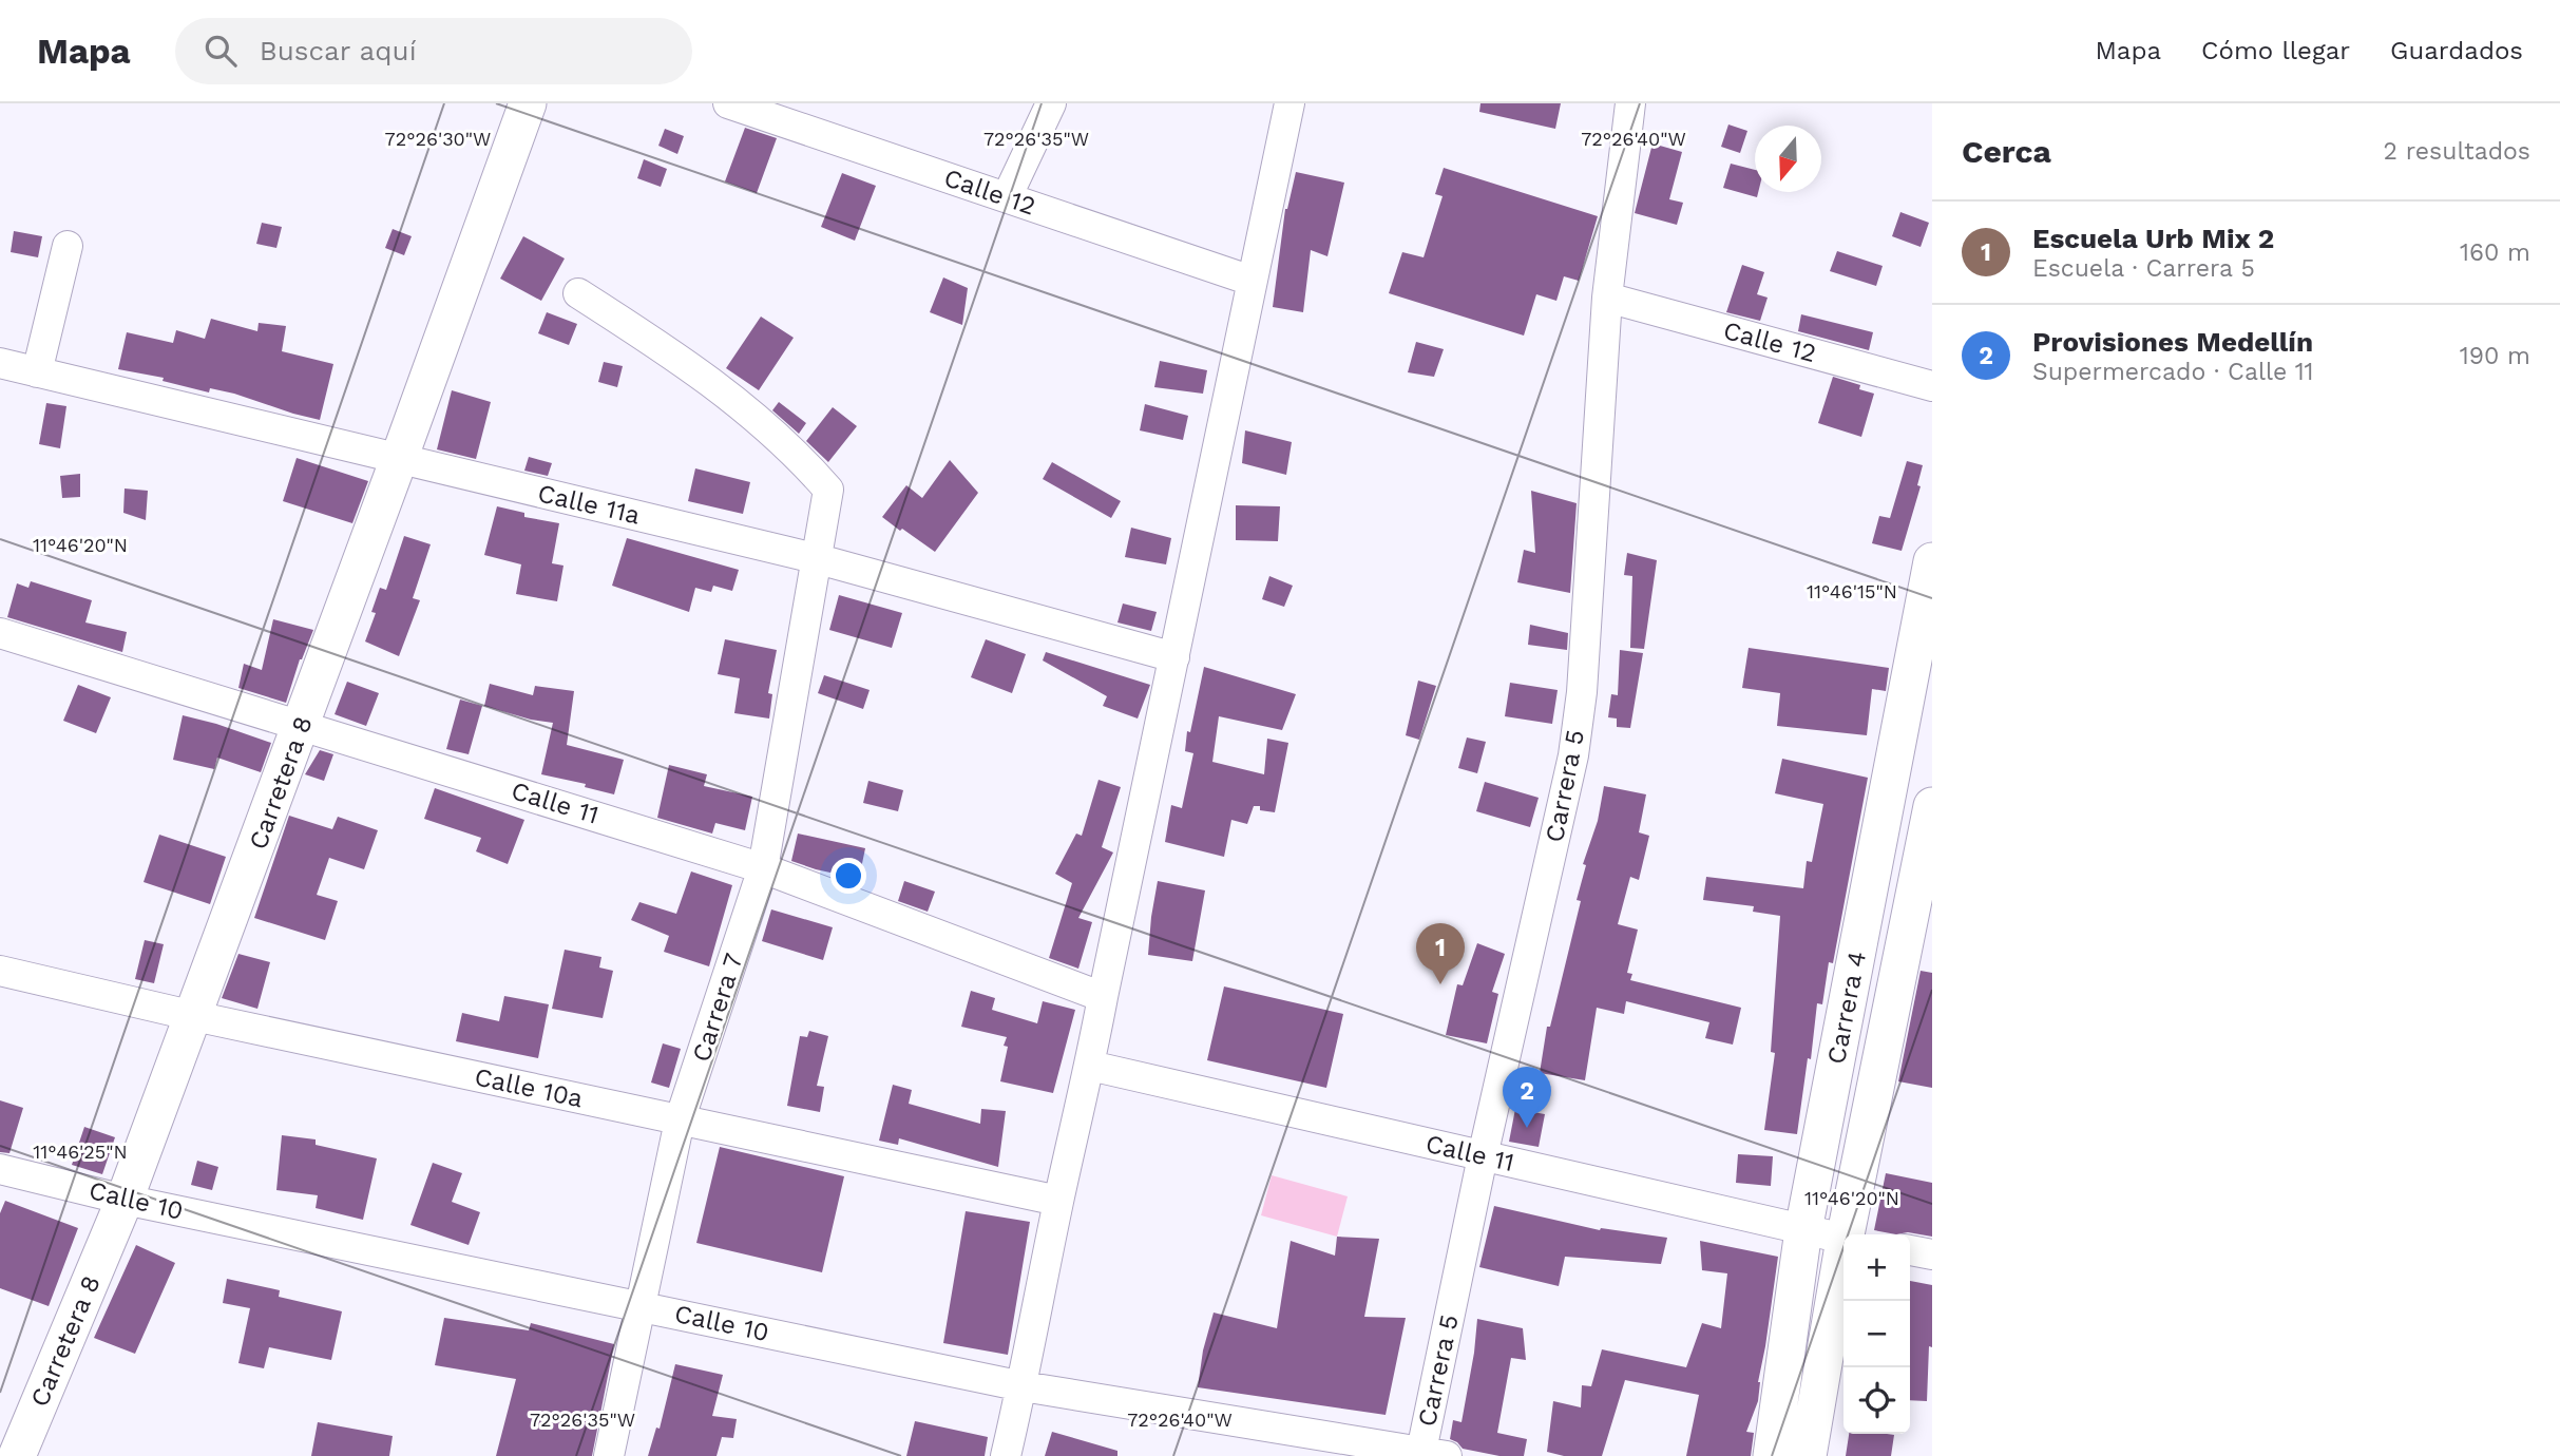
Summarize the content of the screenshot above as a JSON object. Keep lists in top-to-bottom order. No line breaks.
{"streets":{"street":["Calle 12","Calle 11a","Carretera 8","Carrera 5","Calle 11","Carrera 7","Carrera 4","Calle 10a","Calle 10"]},"crossings":[["Calle 12","Carrera 5"],["Calle 11a","Carretera 8"],["Calle 11a","Carrera 7"],["Carretera 8","Calle 11"],["Carretera 8","Calle 10a"],["Carretera 8","Calle 10"],["Carrera 5","Calle 11"],["Carrera 5","Calle 10"],["Calle 11","Carrera 7"],["Calle 11","Carrera 4"],["Carrera 7","Calle 10a"],["Carrera 7","Calle 10"]],"north":"bottom","page":{"header":"Mapa","search":"Buscar aquí","nav":["Mapa","Cómo llegar","Guardados"],"heading":["Cerca","2 resultados"],"list":[{"mark":"1","name":"Escuela Urb Mix 2","note":"Escuela · Carrera 5","value":"160 m"},{"mark":"2","name":"Provisiones Medellín","note":"Supermercado · Calle 11","value":"190 m"}],"pins":["1","2"],"map_buttons":["+","−"]},"coordinates":["72°26'30\"W","72°26'35\"W","72°26'40\"W","11°46'20\"N","11°46'15\"N","11°46'25\"N"]}
